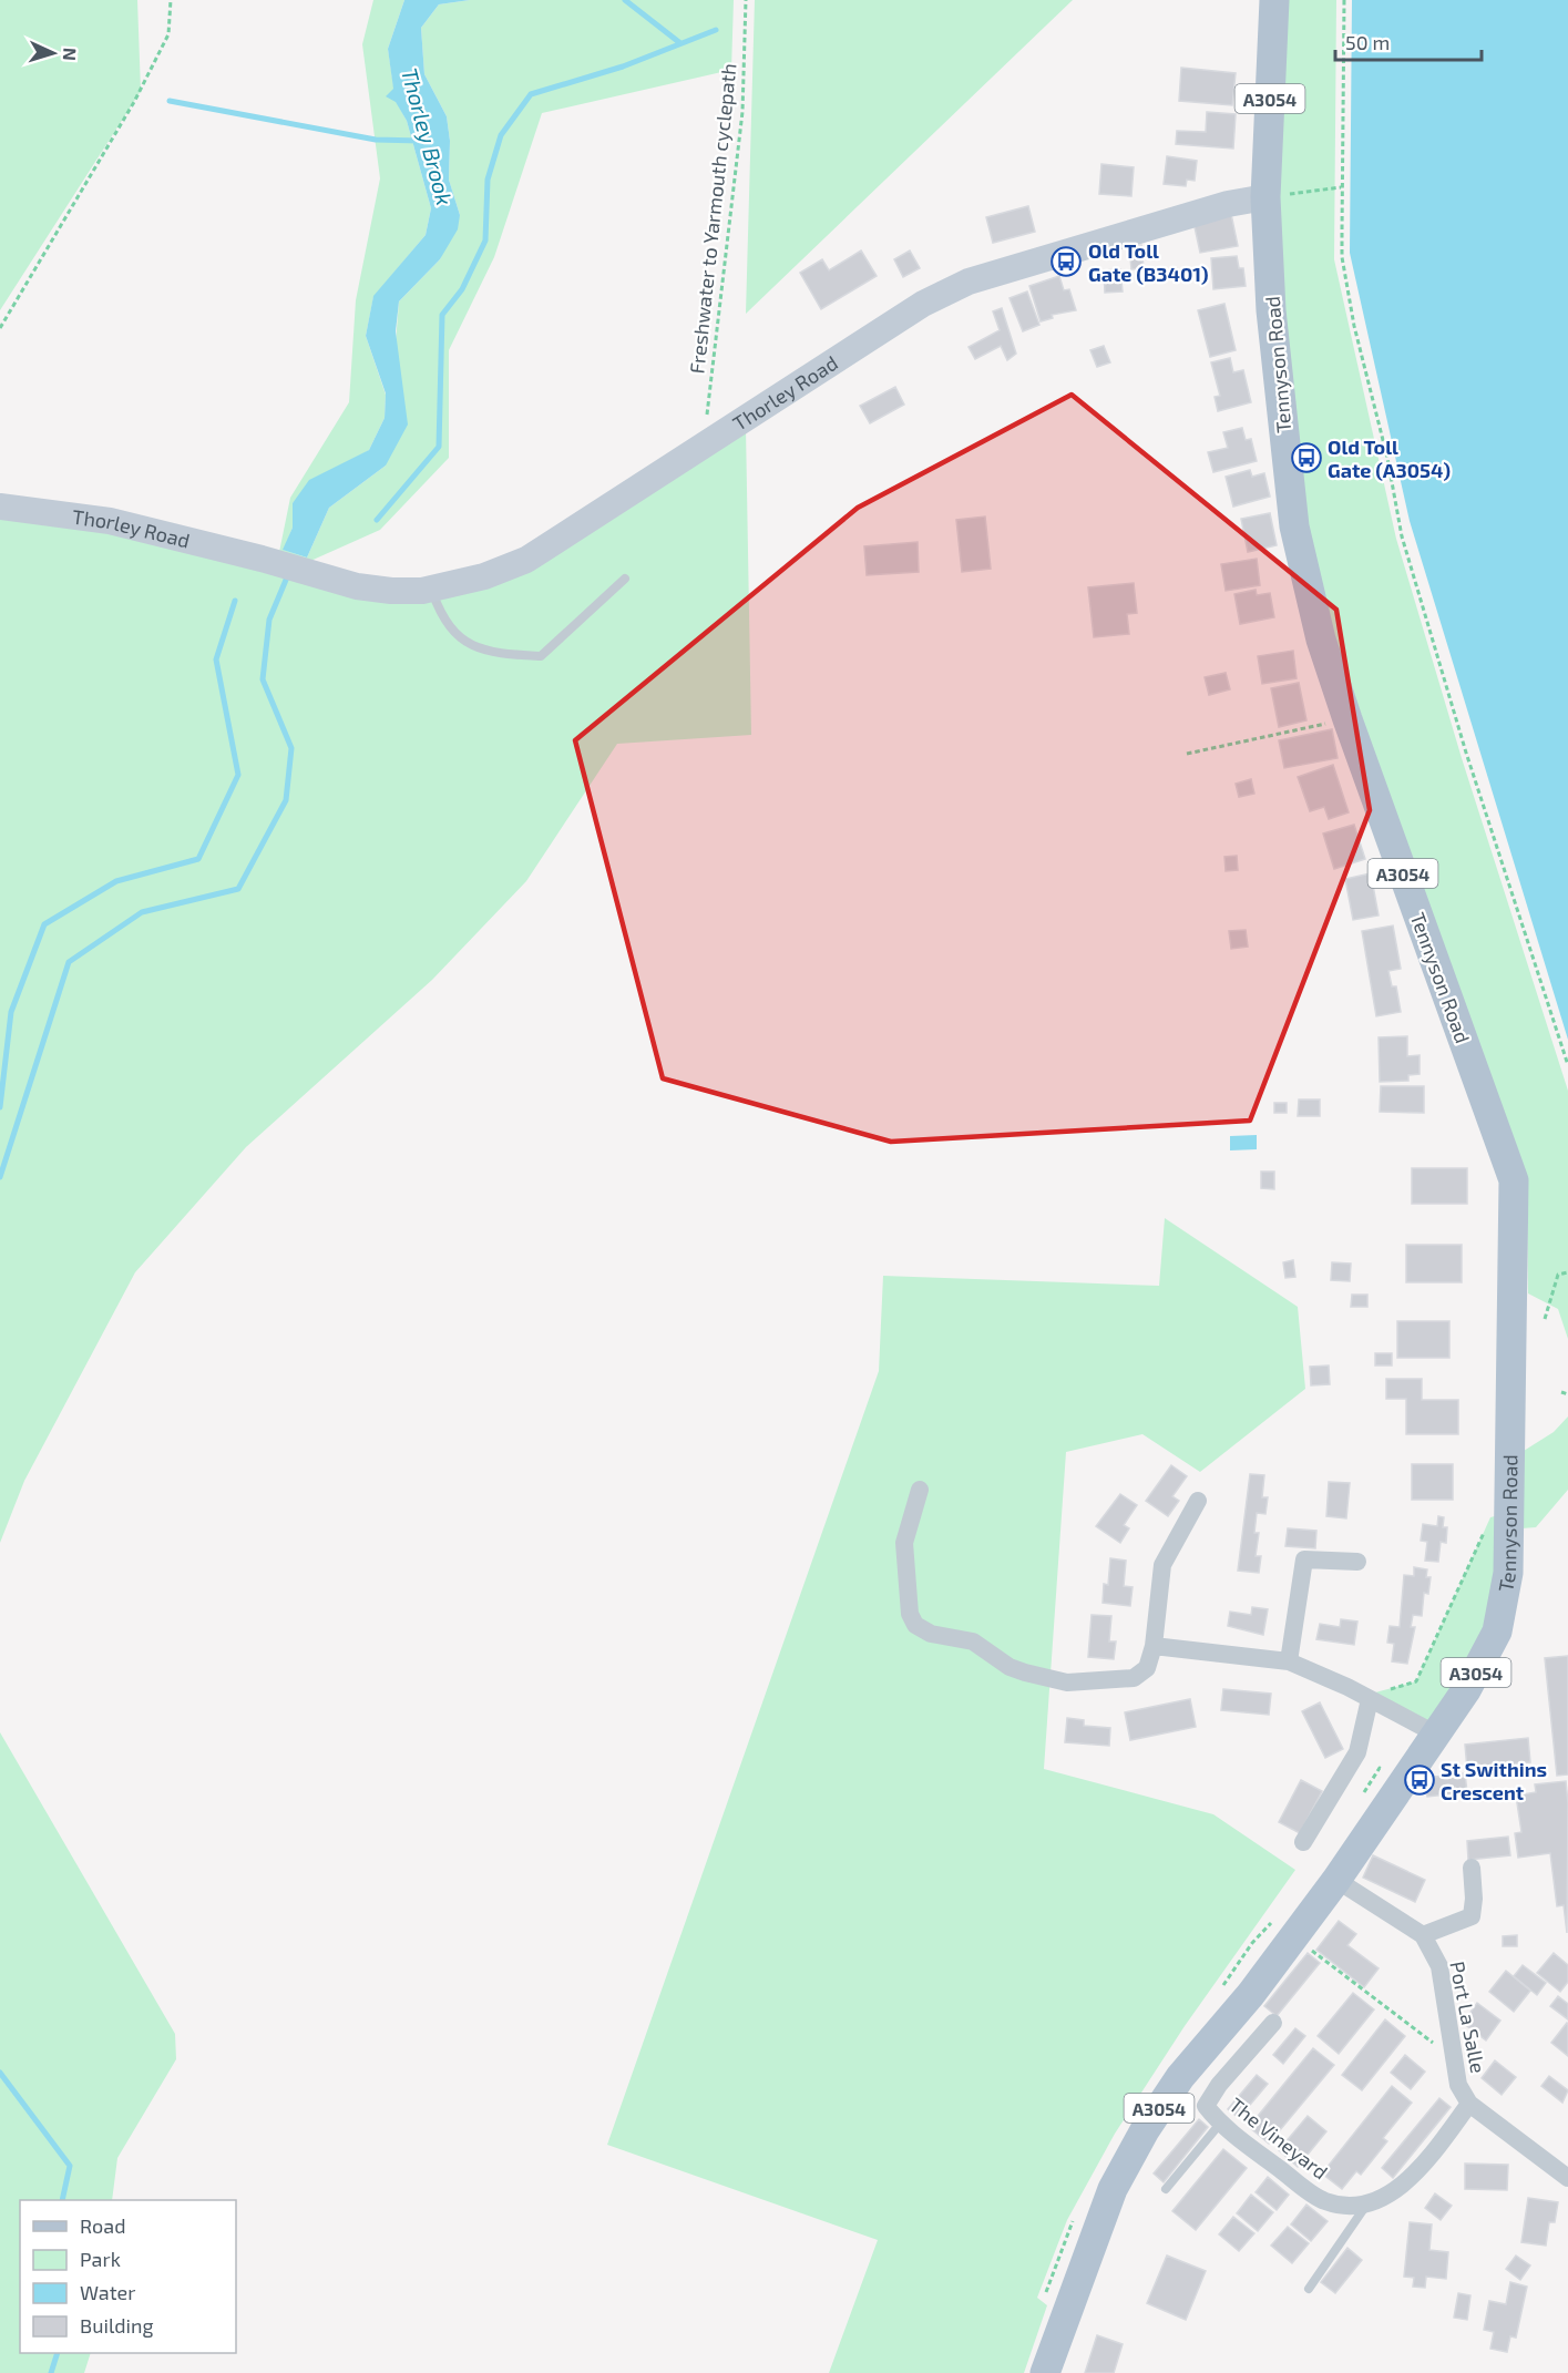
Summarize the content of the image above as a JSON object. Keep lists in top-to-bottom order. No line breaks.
{"streets":{"main road":["A3054","Tennyson Road","Thorley Road"],"street":["Port La Salle","The Vineyard"],"path":["Freshwater to Yarmouth cyclepath"]},"crossings":[["A3054","Tennyson Road"],["A3054","Port La Salle"],["Freshwater to Yarmouth cyclepath","Thorley Road"],["Tennyson Road","Thorley Road"],["Tennyson Road","Port La Salle"],["Port La Salle","The Vineyard"]],"water":["Thorley Brook"],"places":{"bus stop":["Old Toll Gate (B3401)","Old Toll Gate (A3054)","St Swithins Crescent"]},"legend":["Road","Park","Water","Building"],"scale_bar":"50 m","north":"right"}
